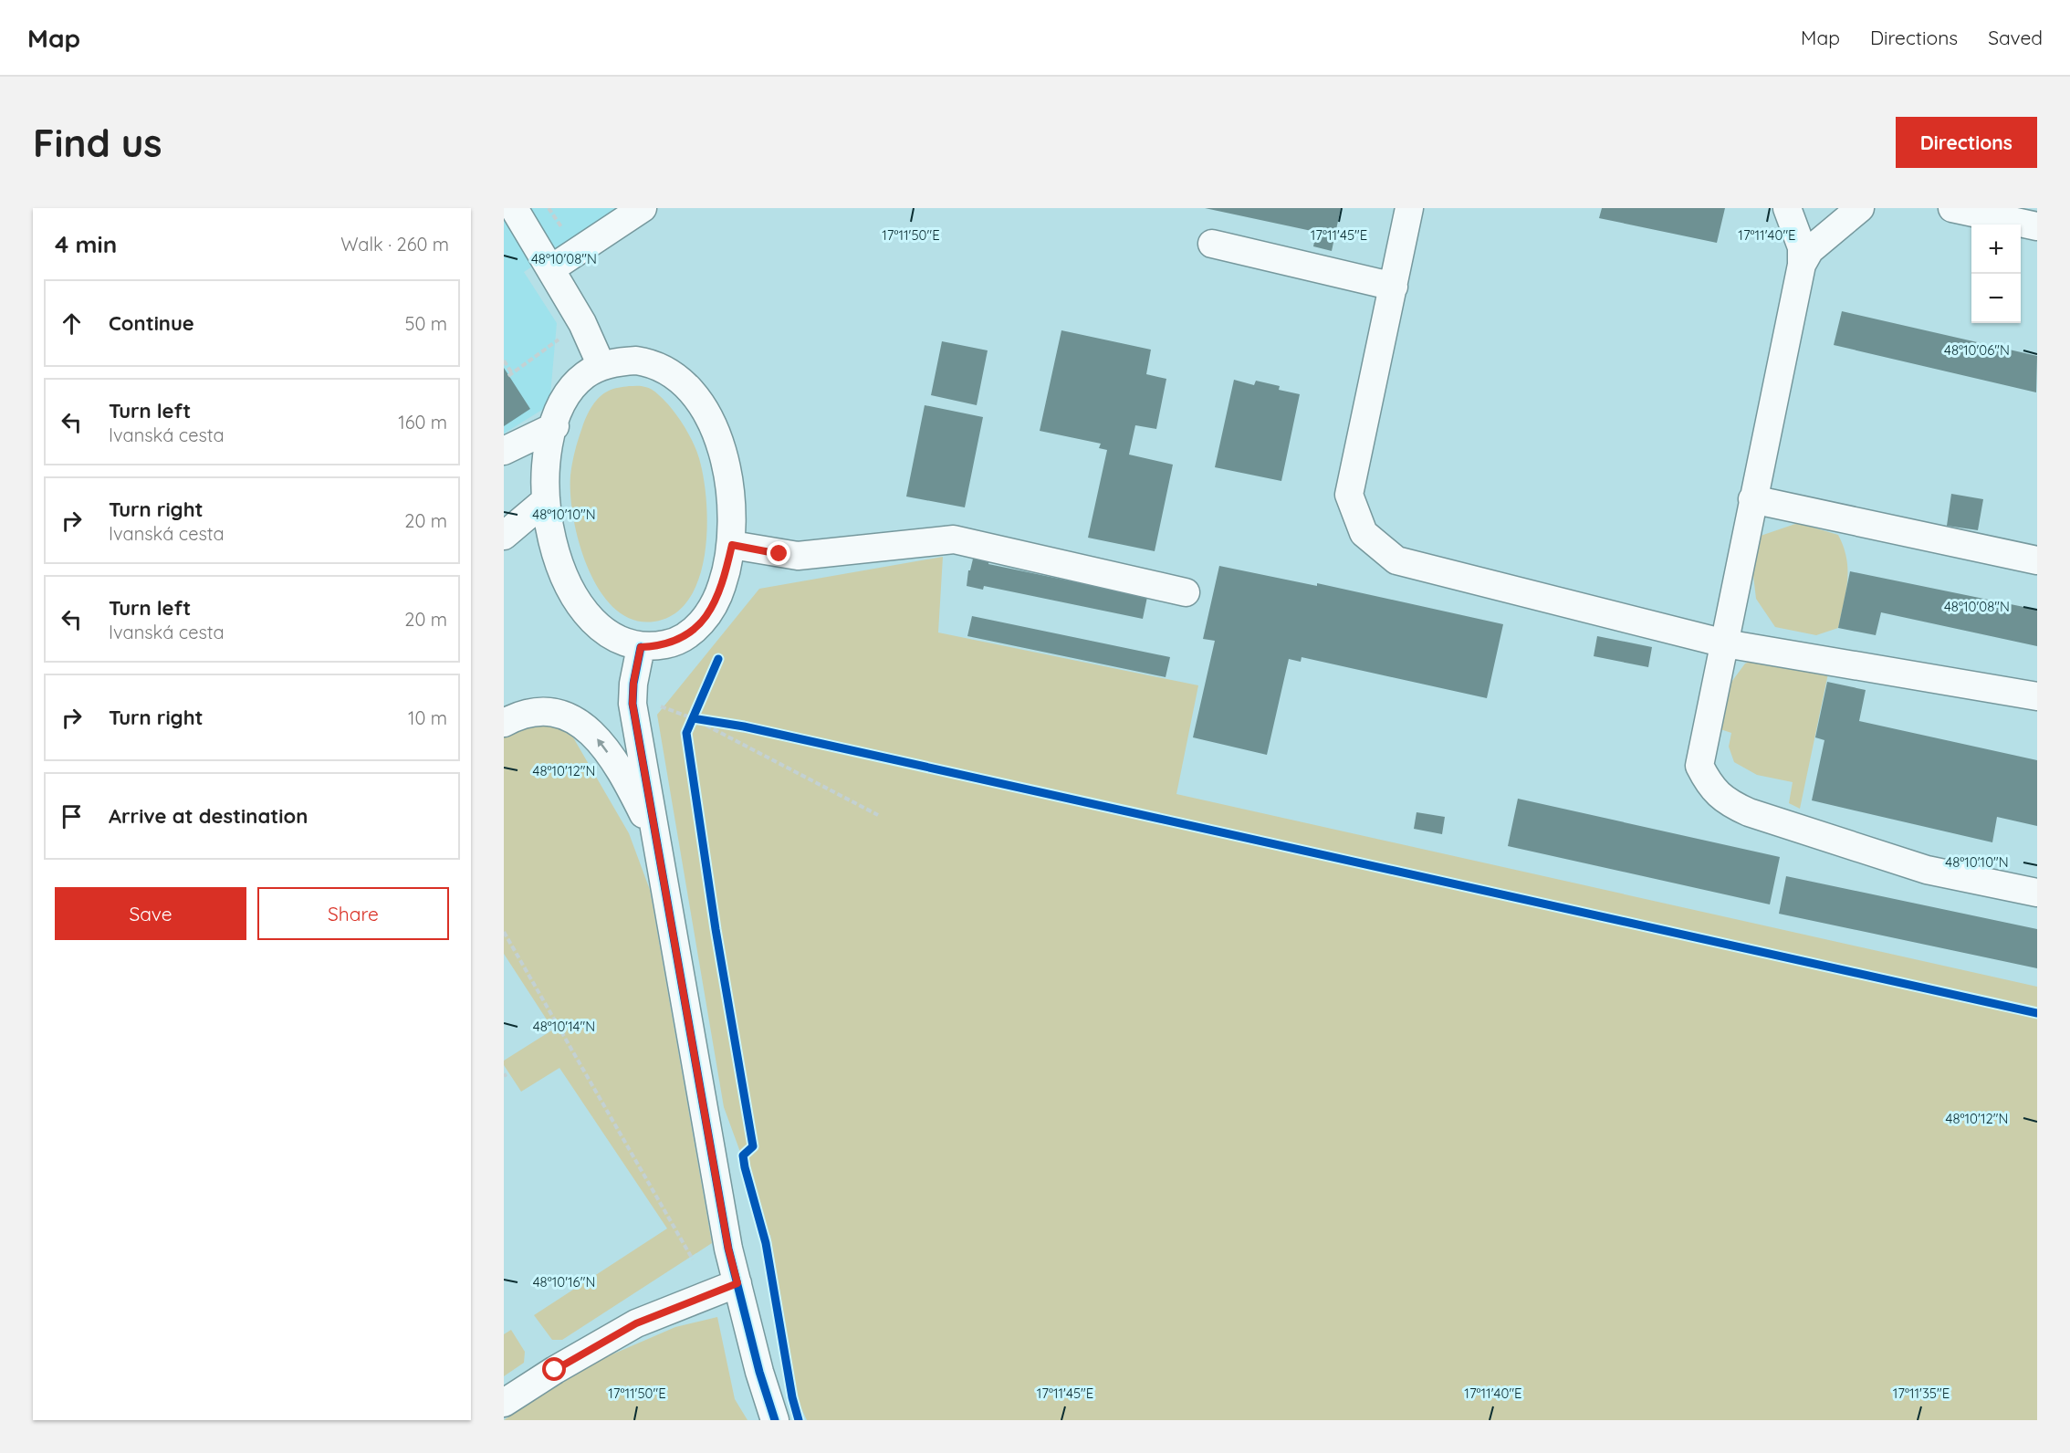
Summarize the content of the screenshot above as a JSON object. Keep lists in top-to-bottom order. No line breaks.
{"page":{"header":"Map","nav":["Map","Directions","Saved"],"buttons":["Directions",["Save","Share"]],"title":"Find us","heading":["4 min","Walk · 260 m"],"map_buttons":["+","−"],"list":[["Continue","50 m"],["Turn left","Ivanská cesta","160 m"],["Turn right","Ivanská cesta","20 m"],["Turn left","Ivanská cesta","20 m"],["Turn right","10 m"],"Arrive at destination"]},"coordinates":["17°11'50\"E","17°11'45\"E","17°11'40\"E","48°10'08\"N","48°10'06\"N","48°10'10\"N","48°10'12\"N","48°10'14\"N","48°10'16\"N","17°11'35\"E"]}
